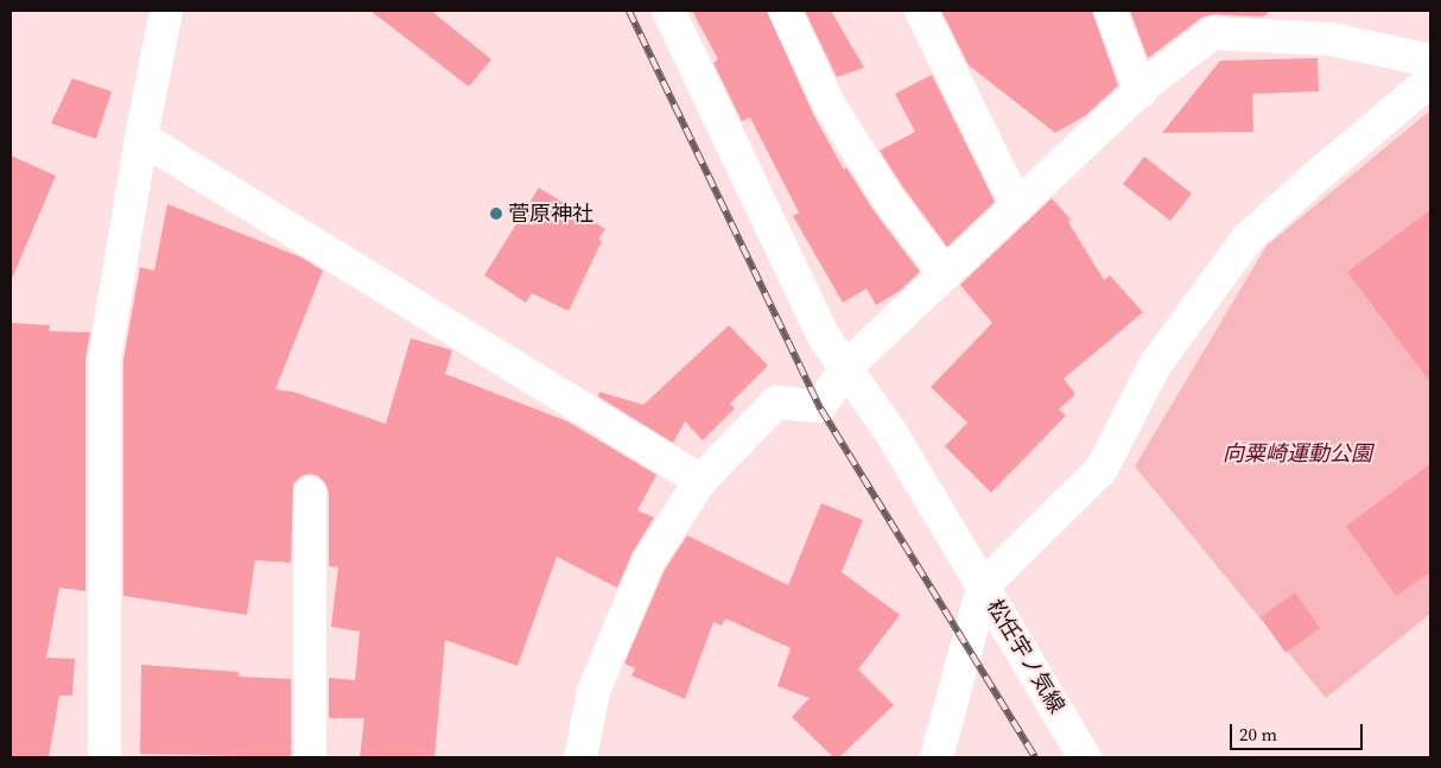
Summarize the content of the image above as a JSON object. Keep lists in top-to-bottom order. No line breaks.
{"streets":{"street":["松任宇ノ気線"]},"parks":["向粟崎運動公園"],"places":["菅原神社"],"scale_bar":"20 m"}
